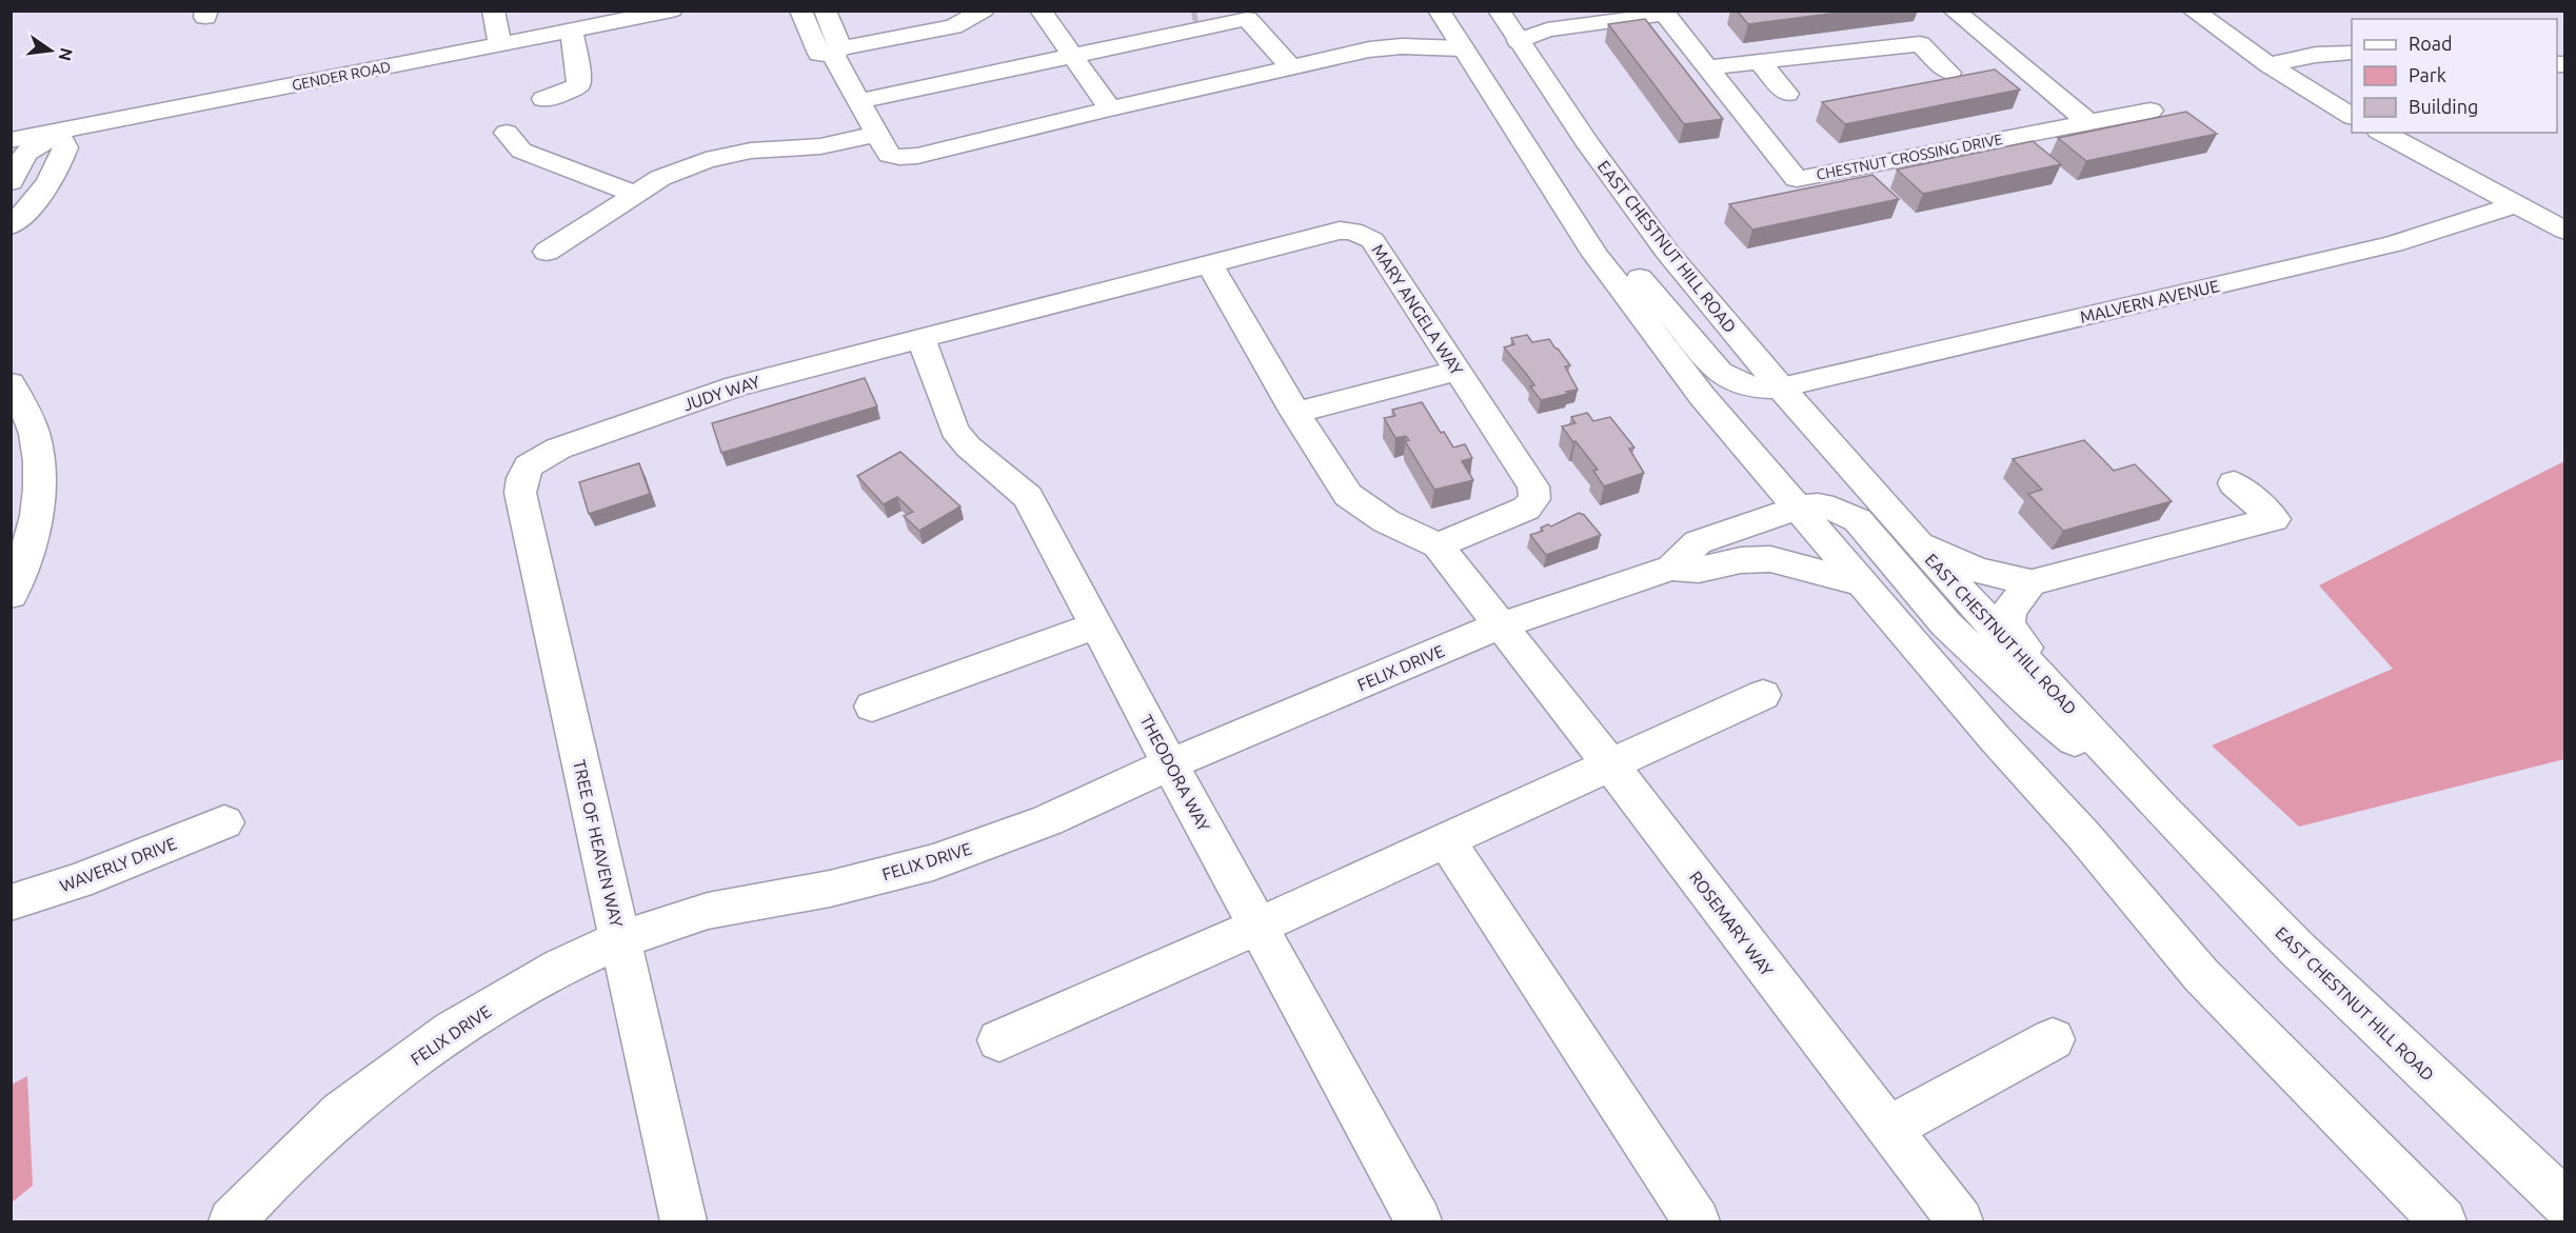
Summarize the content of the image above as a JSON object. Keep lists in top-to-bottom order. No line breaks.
{"streets":{"street":["GENDER ROAD","CHESTNUT CROSSING DRIVE","EAST CHESTNUT HILL ROAD","MALVERN AVENUE","MARY ANGELA WAY","JUDY WAY","FELIX DRIVE","THEODORA WAY","TREE OF HEAVEN WAY","WAVERLY DRIVE","ROSEMARY WAY"]},"crossings":[["CHESTNUT CROSSING DRIVE","EAST CHESTNUT HILL ROAD"],["EAST CHESTNUT HILL ROAD","MALVERN AVENUE"],["MARY ANGELA WAY","JUDY WAY"],["MARY ANGELA WAY","THEODORA WAY"],["JUDY WAY","THEODORA WAY"],["JUDY WAY","TREE OF HEAVEN WAY"],["FELIX DRIVE","THEODORA WAY"],["FELIX DRIVE","TREE OF HEAVEN WAY"],["FELIX DRIVE","ROSEMARY WAY"]],"legend":["Road","Park","Building"],"north":"right"}
